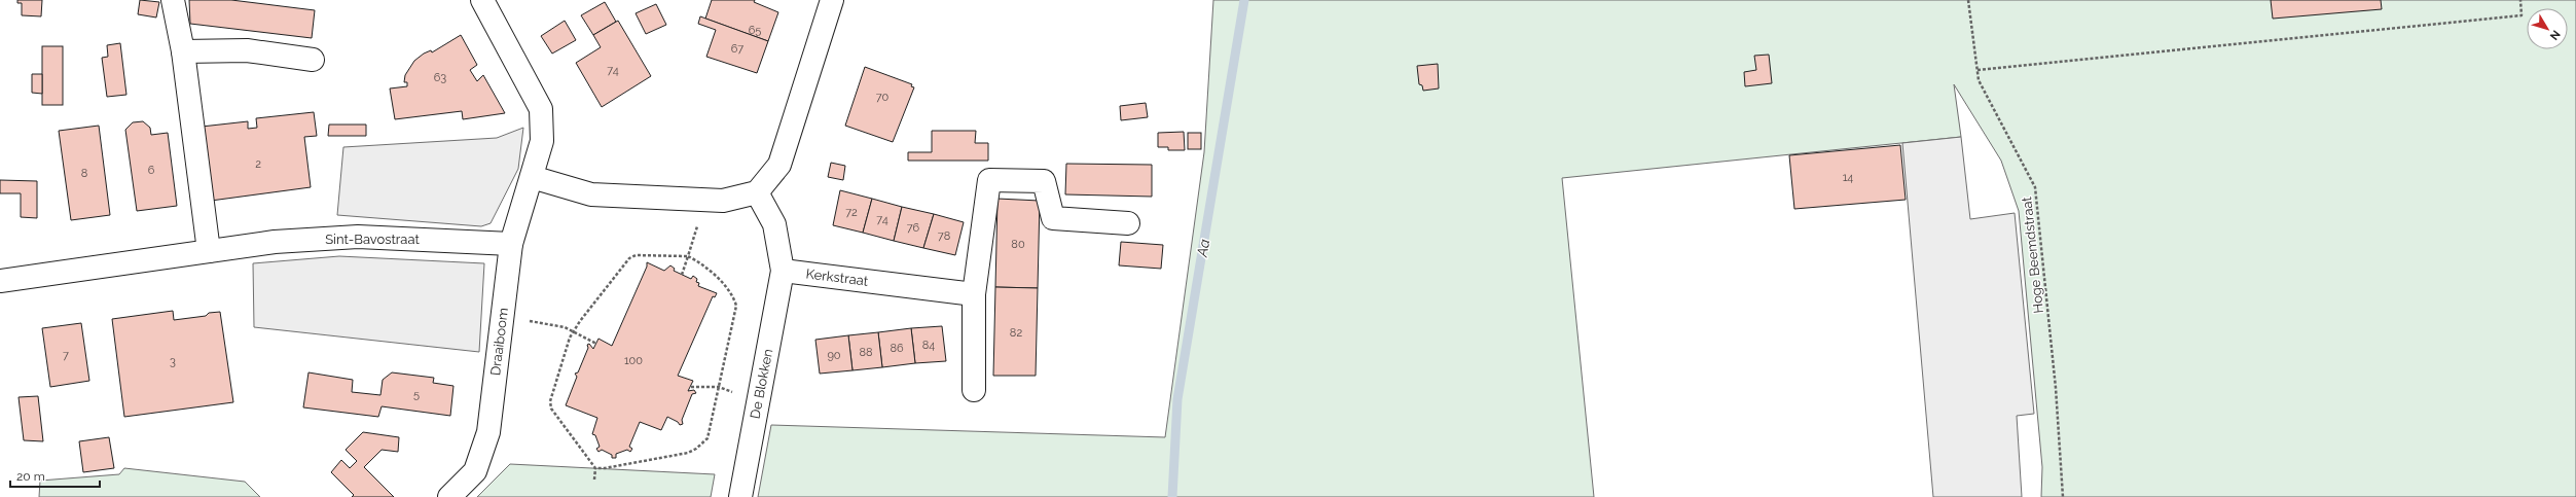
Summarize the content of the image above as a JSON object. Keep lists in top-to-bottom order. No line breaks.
{"streets":{"street":["Sint-Bavostraat","Kerkstraat","Draaiboom","De Blokken"],"path":["Hoge Beemdstraat"]},"crossings":[["Sint-Bavostraat","Draaiboom"],["Kerkstraat","De Blokken"]],"water":["Aa"],"house_numbers":["65","67","74","63","70","2","6","8","14","72","74","76","78","80","82","84","86","88","7","90","100","3","5"],"scale_bar":"20 m","north":"bottom right"}
